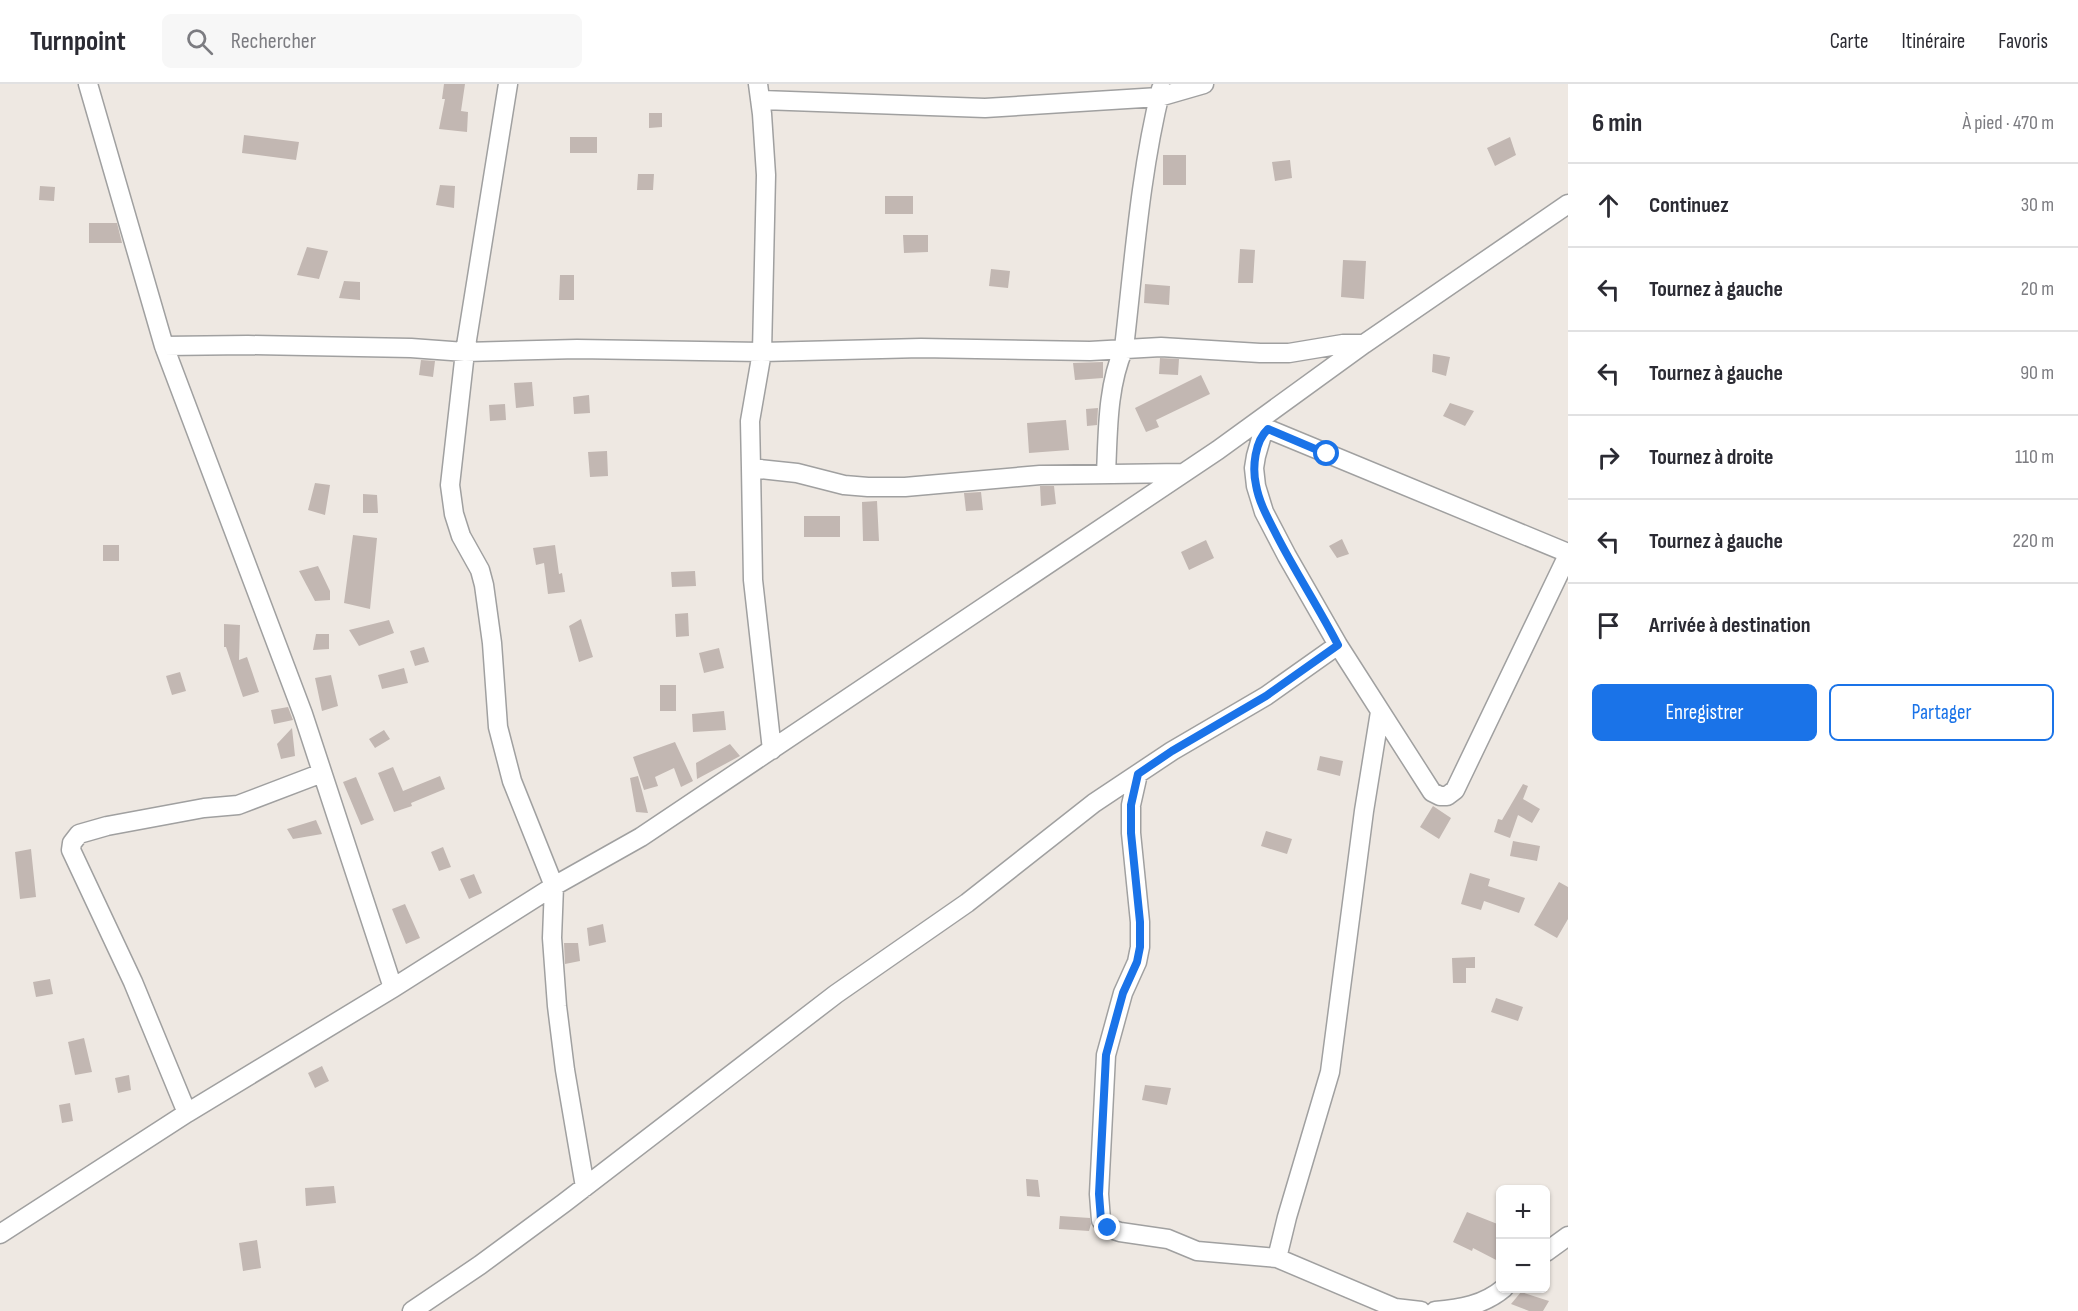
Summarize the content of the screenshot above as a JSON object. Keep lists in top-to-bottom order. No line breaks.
{"page":{"header":"Turnpoint","search":"Rechercher","nav":["Carte","Itinéraire","Favoris"],"heading":["6 min","À pied · 470 m"],"list":[["Continuez","30 m"],["Tournez à gauche","20 m"],["Tournez à gauche","90 m"],["Tournez à droite","110 m"],["Tournez à gauche","220 m"],"Arrivée à destination"],"buttons":["Enregistrer","Partager"],"map_buttons":["+","−"]}}
